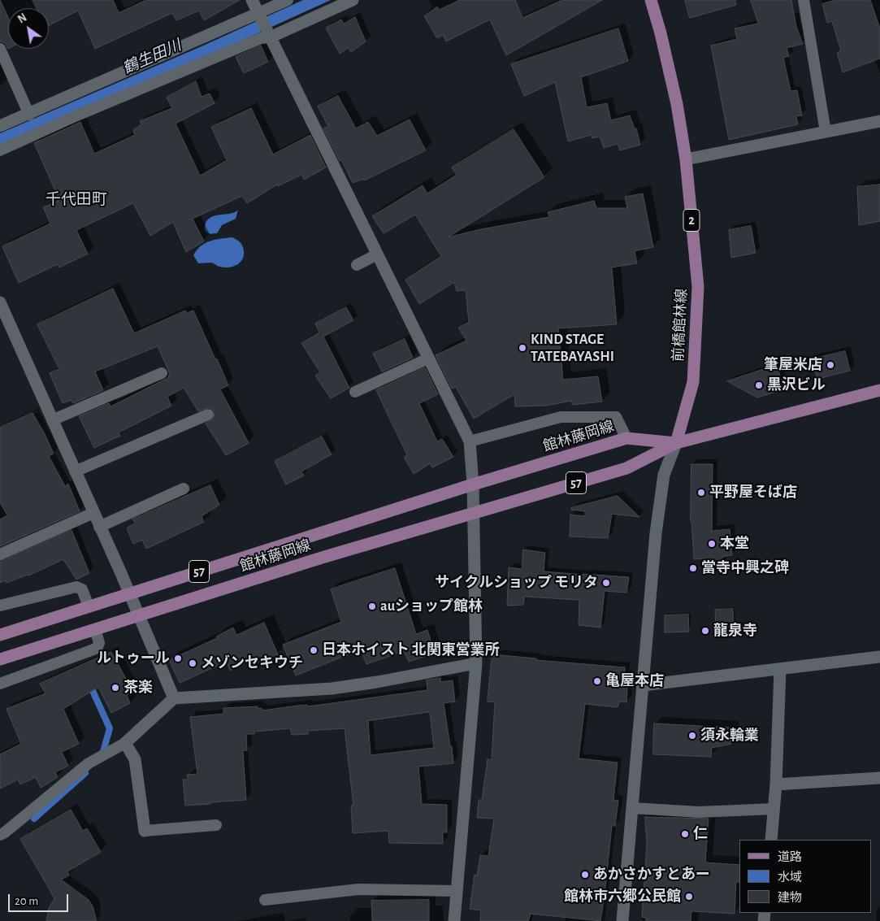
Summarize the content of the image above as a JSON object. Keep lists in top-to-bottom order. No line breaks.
{"streets":{"main road":["2","前橋館林線","館林藤岡線","57"]},"crossings":[["前橋館林線","館林藤岡線"]],"districts":["千代田町"],"water":["鶴生田川"],"places":["KIND STAGE TATEBAYASHI","筆屋米店","黒沢ビル","平野屋そば店","本堂","當寺中興之碑","サイクルショップ モリタ","auショップ館林","龍泉寺","日本ホイスト 北関東営業所","ルトゥール","メゾンセキウチ","亀屋本店","茶楽","須永輪業","仁","あかさかすとあー","館林市六郷公民館"],"legend":["道路","水域","建物"],"scale_bar":"20 m","north":"top left"}
